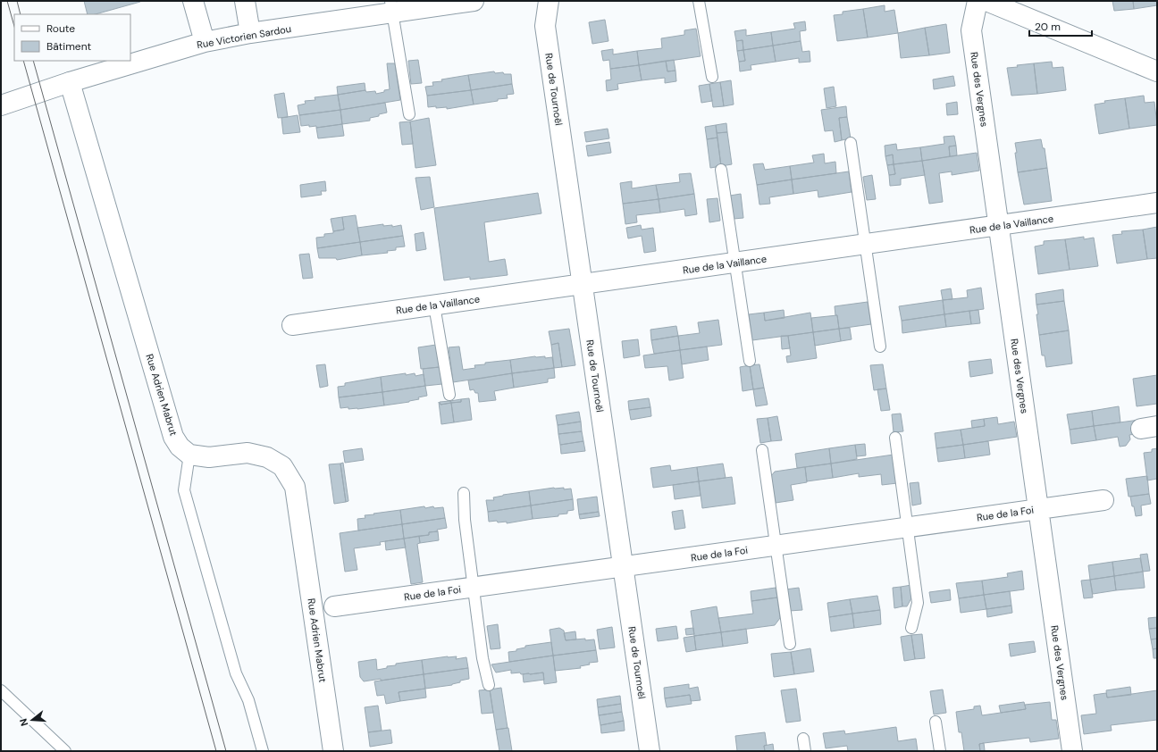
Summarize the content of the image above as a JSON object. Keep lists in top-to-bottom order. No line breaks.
{"streets":{"street":["Rue Victorien Sardou","Rue de Tournoël","Rue des Vergnes","Rue de la Vaillance","Rue Adrien Mabrut","Rue de la Foi"]},"crossings":[["Rue Victorien Sardou","Rue Adrien Mabrut"],["Rue de Tournoël","Rue de la Vaillance"],["Rue de Tournoël","Rue de la Foi"],["Rue des Vergnes","Rue de la Vaillance"],["Rue des Vergnes","Rue de la Foi"]],"legend":["Route","Bâtiment"],"scale_bar":"20 m","north":"left"}
